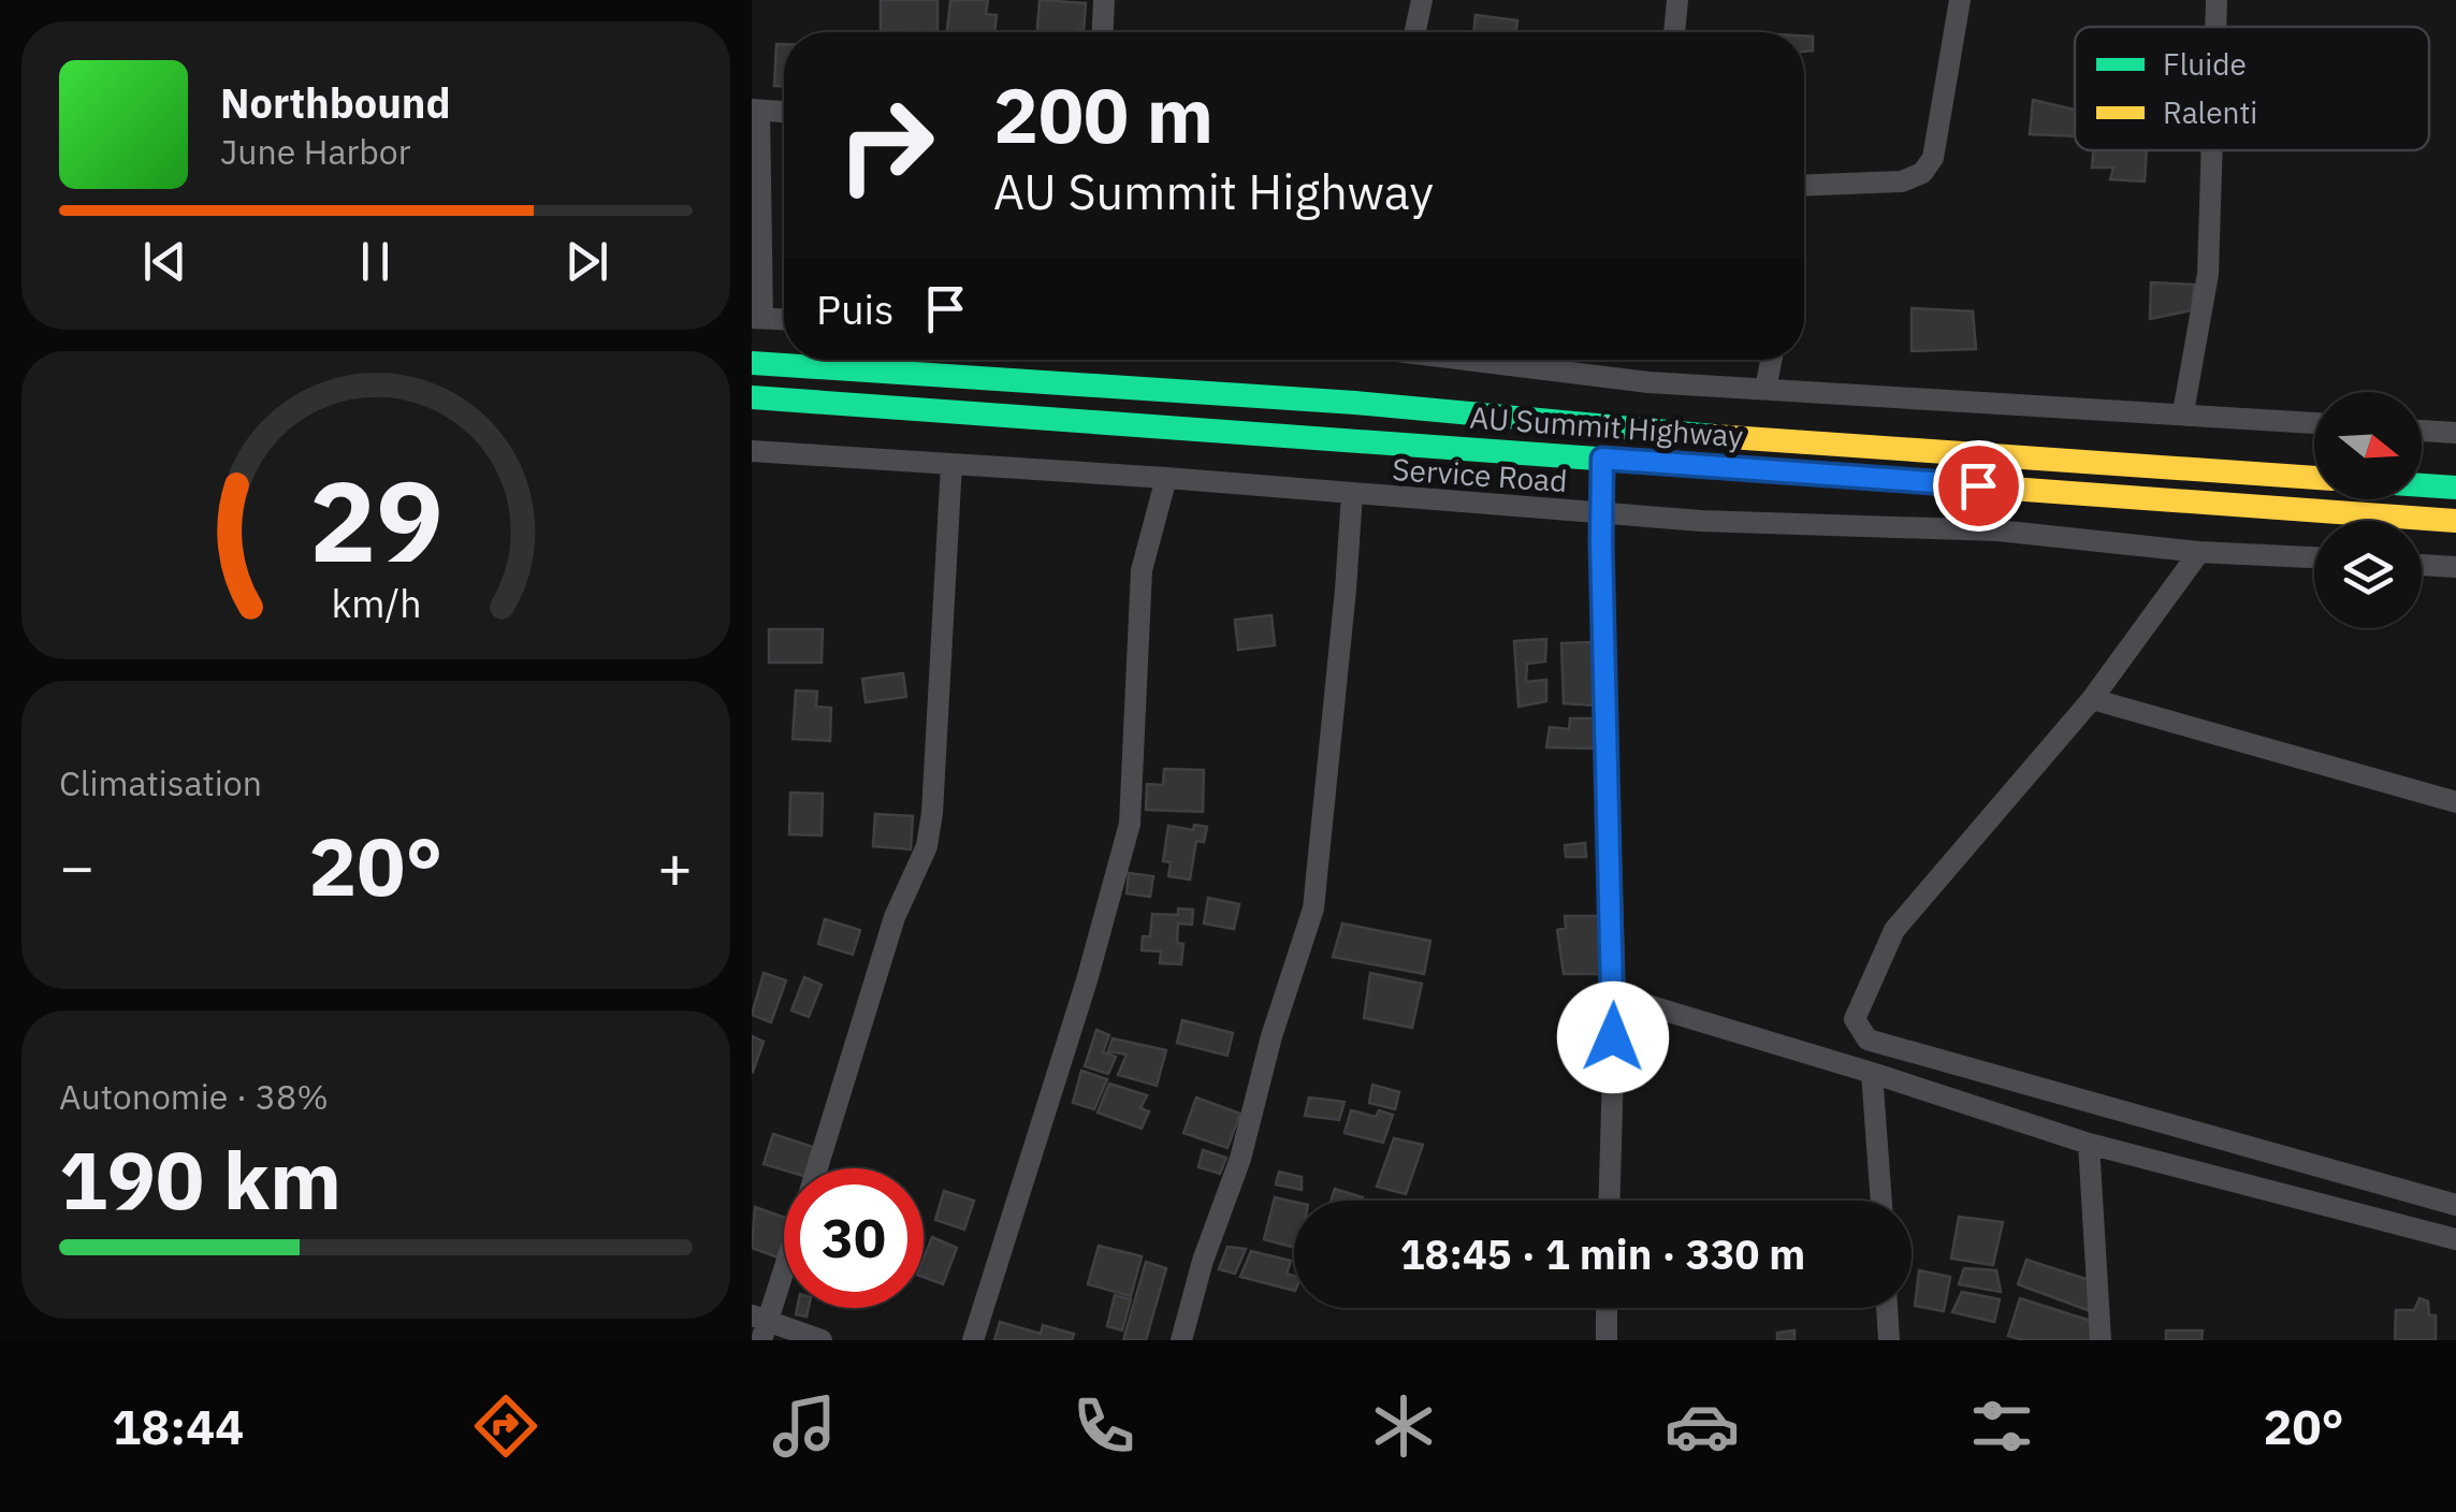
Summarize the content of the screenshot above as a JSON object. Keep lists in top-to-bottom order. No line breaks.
{"streets":{"main road":["AU Summit Highway"],"street":["Service Road"]},"legend":["Fluide","Ralenti"],"north":"right","page":{"turn":["200 m","AU Summit Highway"],"song":["Northbound","June Harbor"],"then":"Puis","tile":["Climatisation",["Autonomie · 38%","190 km"]],"heat":["−","20°","+"],"limit":"30","trip":"18:45 · 1 min · 330 m","tabs":["18:44","20°"],"gauge":["29","km/h"]}}
